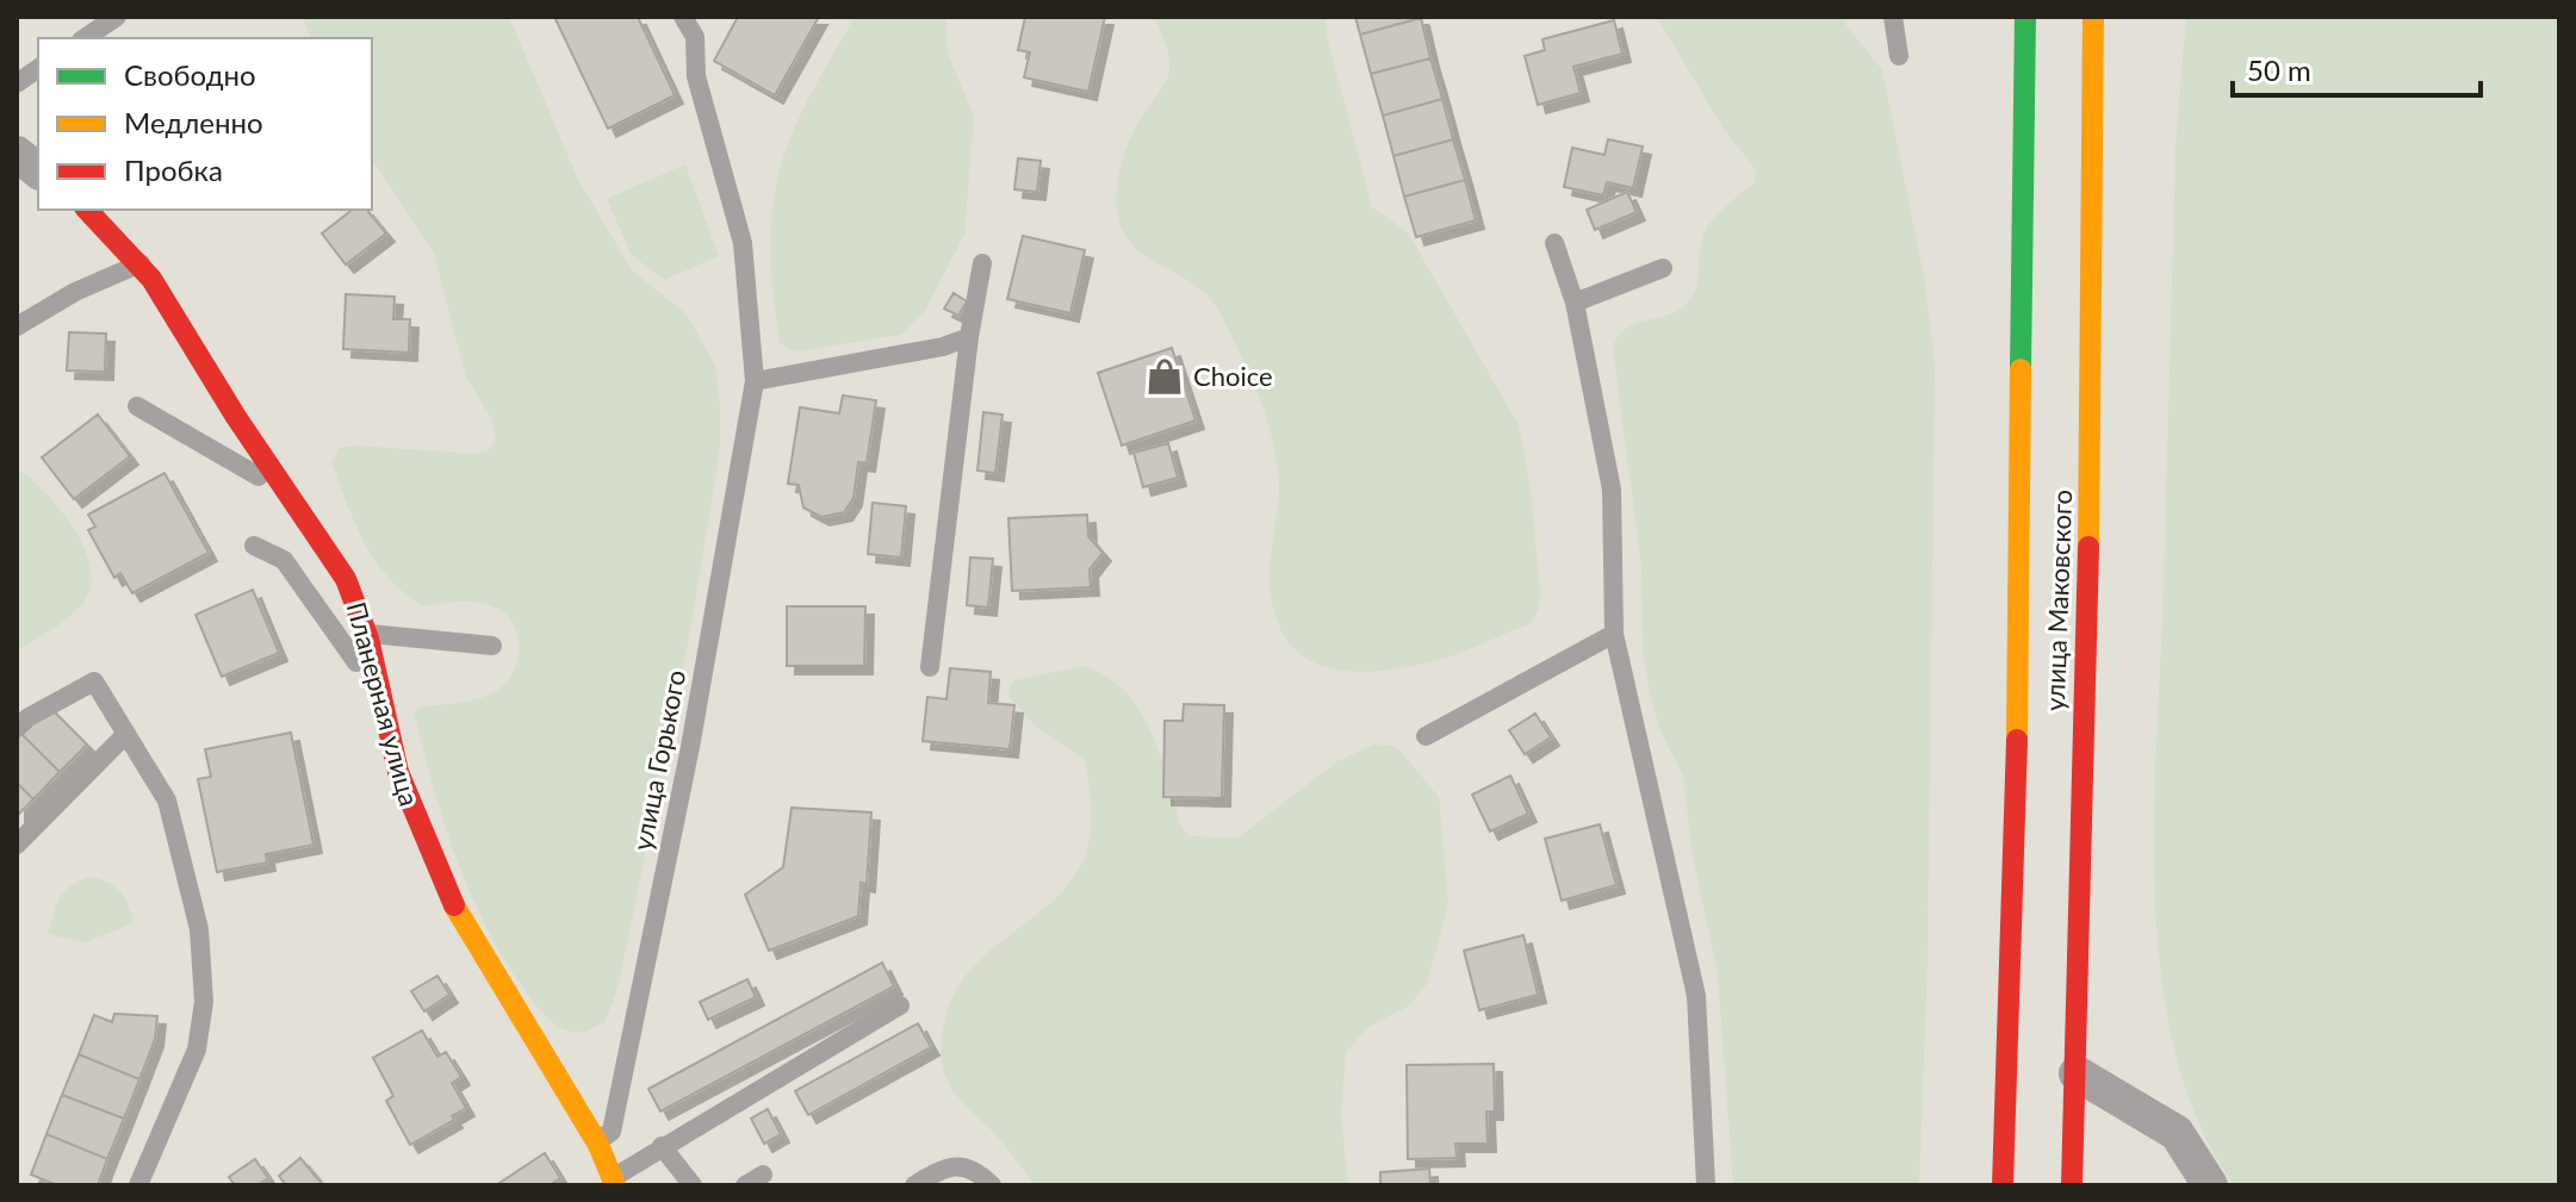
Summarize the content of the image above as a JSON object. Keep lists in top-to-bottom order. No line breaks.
{"streets":{"main road":["улица Маковского","Планерная улица"],"lane":["улица Горького"]},"crossings":[["Планерная улица","улица Горького"]],"places":{"shop":["Choice"]},"legend":["Свободно","Медленно","Пробка"],"scale_bar":"50 m"}
